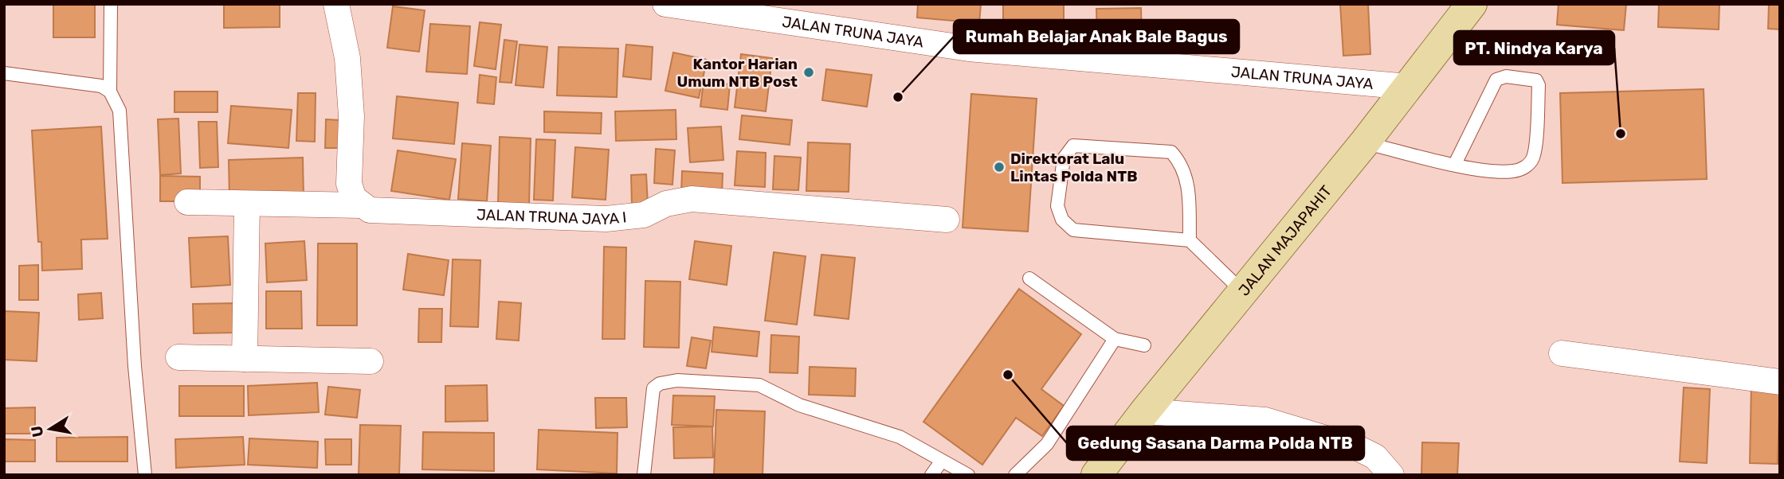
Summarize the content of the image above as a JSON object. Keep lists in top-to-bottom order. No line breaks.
{"streets":{"main road":["JALAN MAJAPAHIT"],"street":["JALAN TRUNA JAYA","JALAN TRUNA JAYA I"]},"crossings":[["JALAN TRUNA JAYA","JALAN MAJAPAHIT"]],"places":["Kantor Harian Umum NTB Post","Rumah Belajar Anak Bale Bagus","PT. Nindya Karya","Direktorat Lalu Lintas Polda NTB","Gedung Sasana Darma Polda NTB"],"north":"left"}
